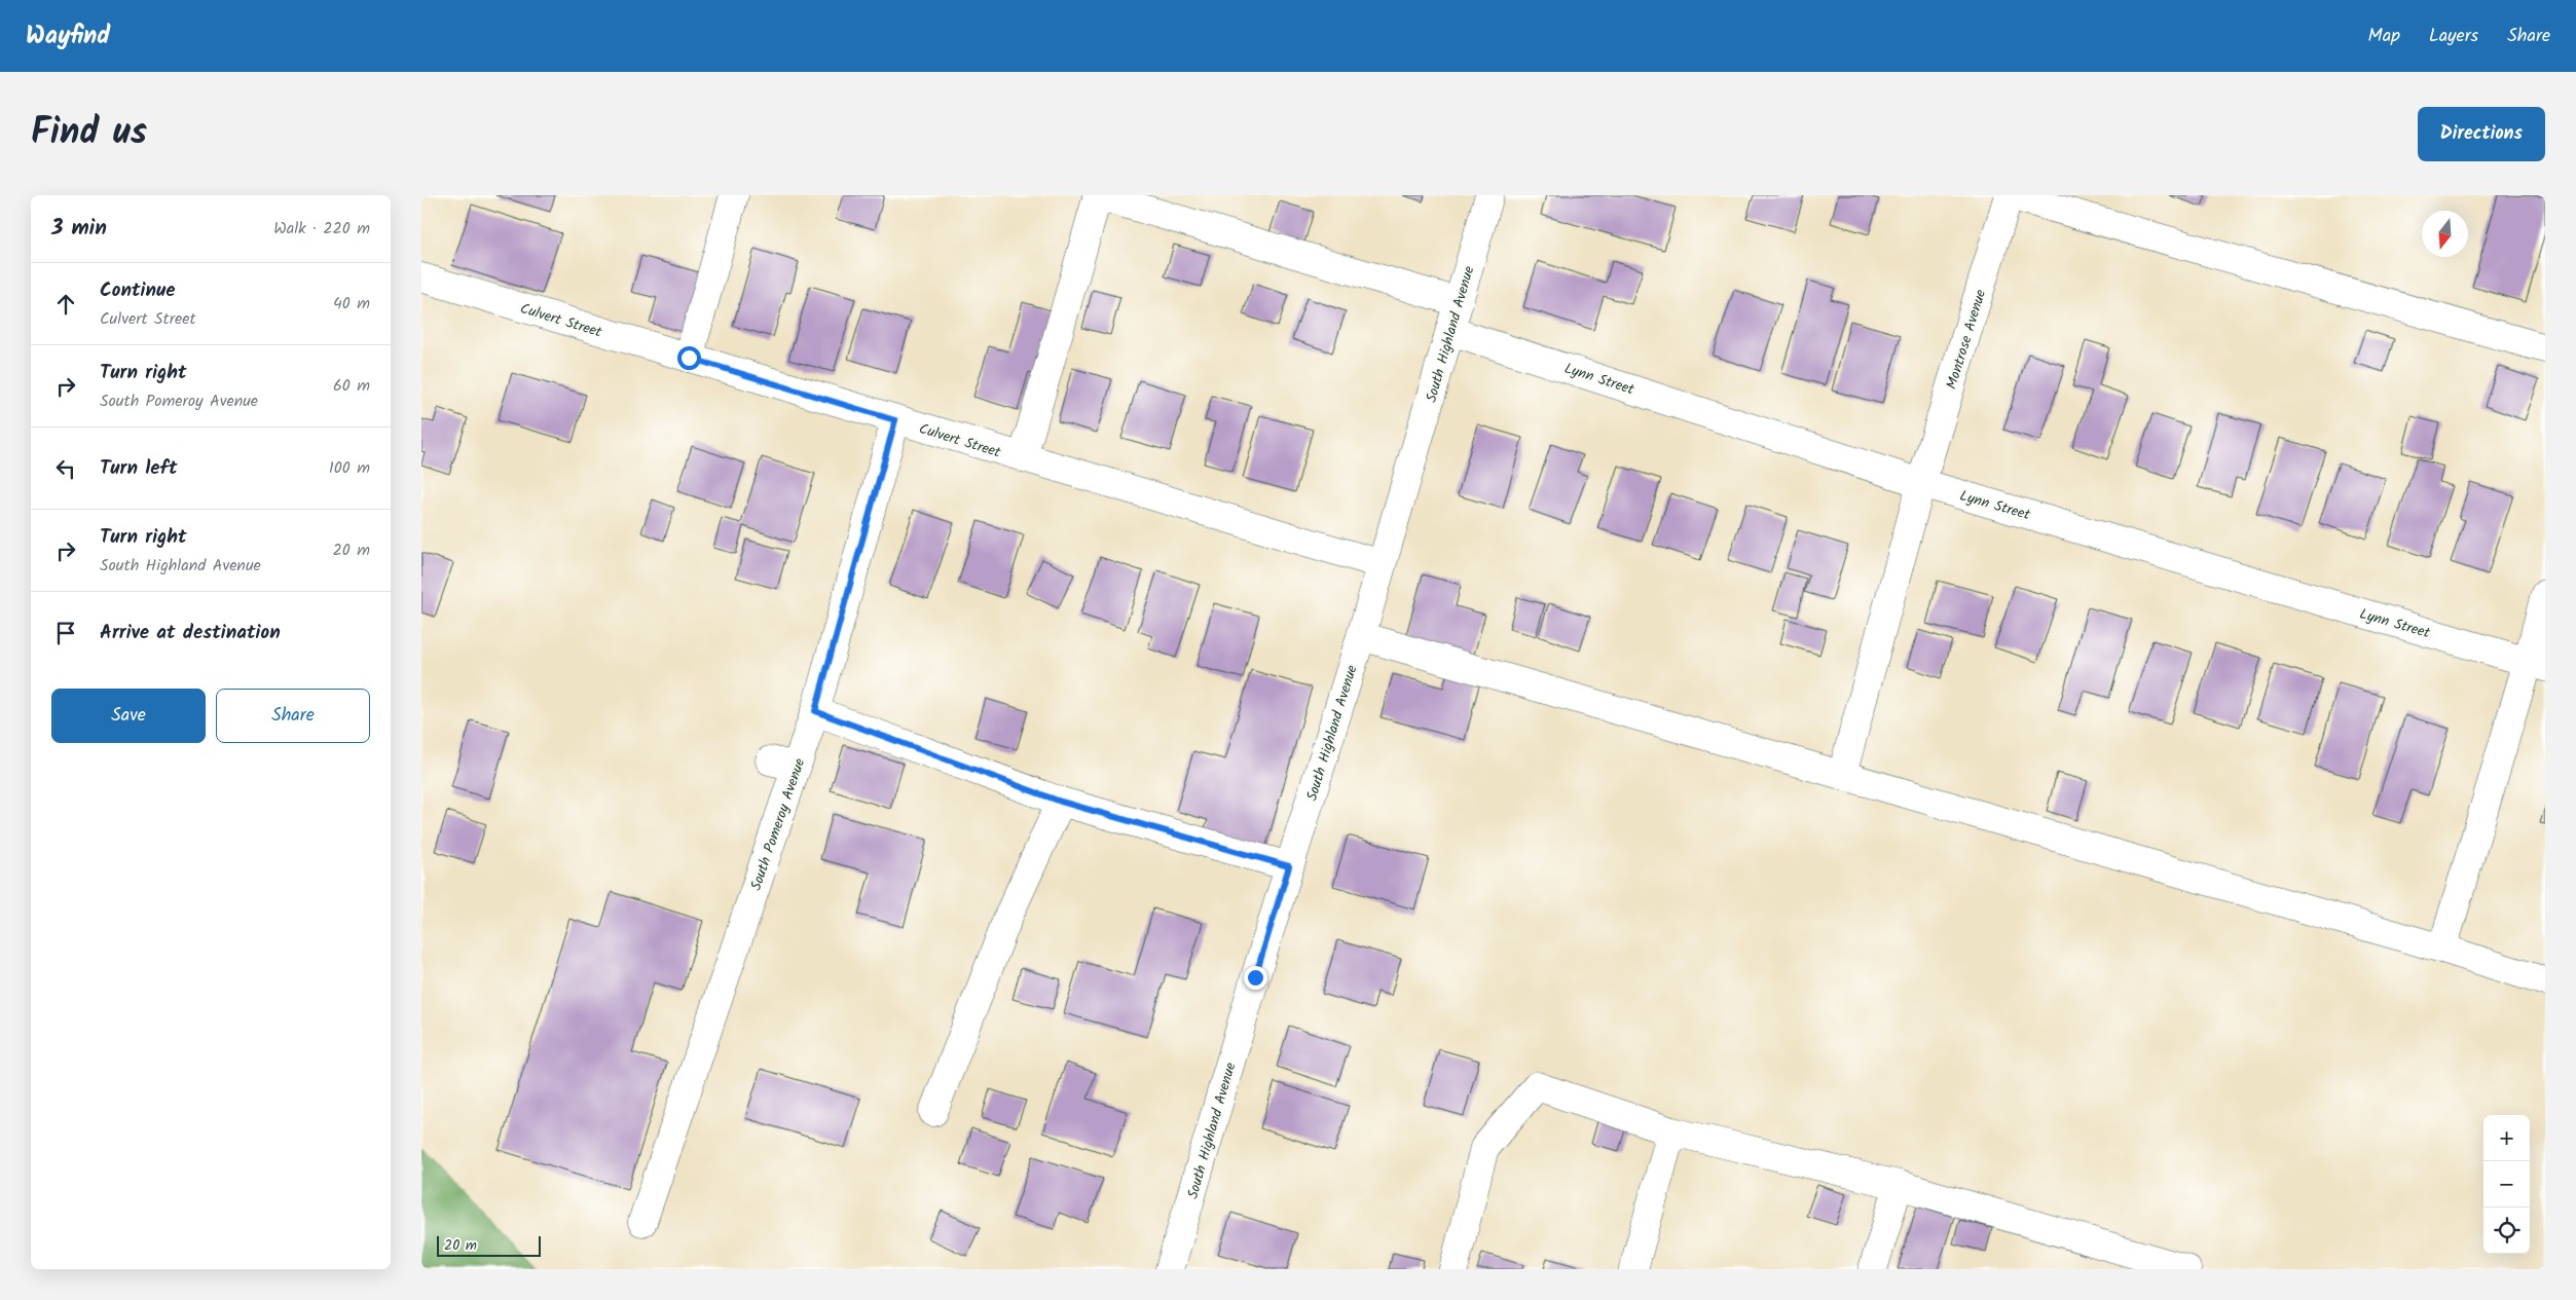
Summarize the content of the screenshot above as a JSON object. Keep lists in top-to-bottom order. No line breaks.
{"streets":{"street":["Culvert Street","South Highland Avenue","Montrose Avenue","Lynn Street","South Pomeroy Avenue"]},"crossings":[["Culvert Street","South Highland Avenue"],["Culvert Street","South Pomeroy Avenue"],["South Highland Avenue","Lynn Street"],["Montrose Avenue","Lynn Street"]],"scale_bar":"20 m","north":"bottom","page":{"header":"Wayfind","nav":["Map","Layers","Share"],"title":"Find us","buttons":["Directions",["Save","Share"]],"heading":["3 min","Walk · 220 m"],"list":[["Continue","Culvert Street","40 m"],["Turn right","South Pomeroy Avenue","60 m"],["Turn left","100 m"],["Turn right","South Highland Avenue","20 m"],"Arrive at destination"],"map_buttons":["+","−"],"scale":"20 m"}}
